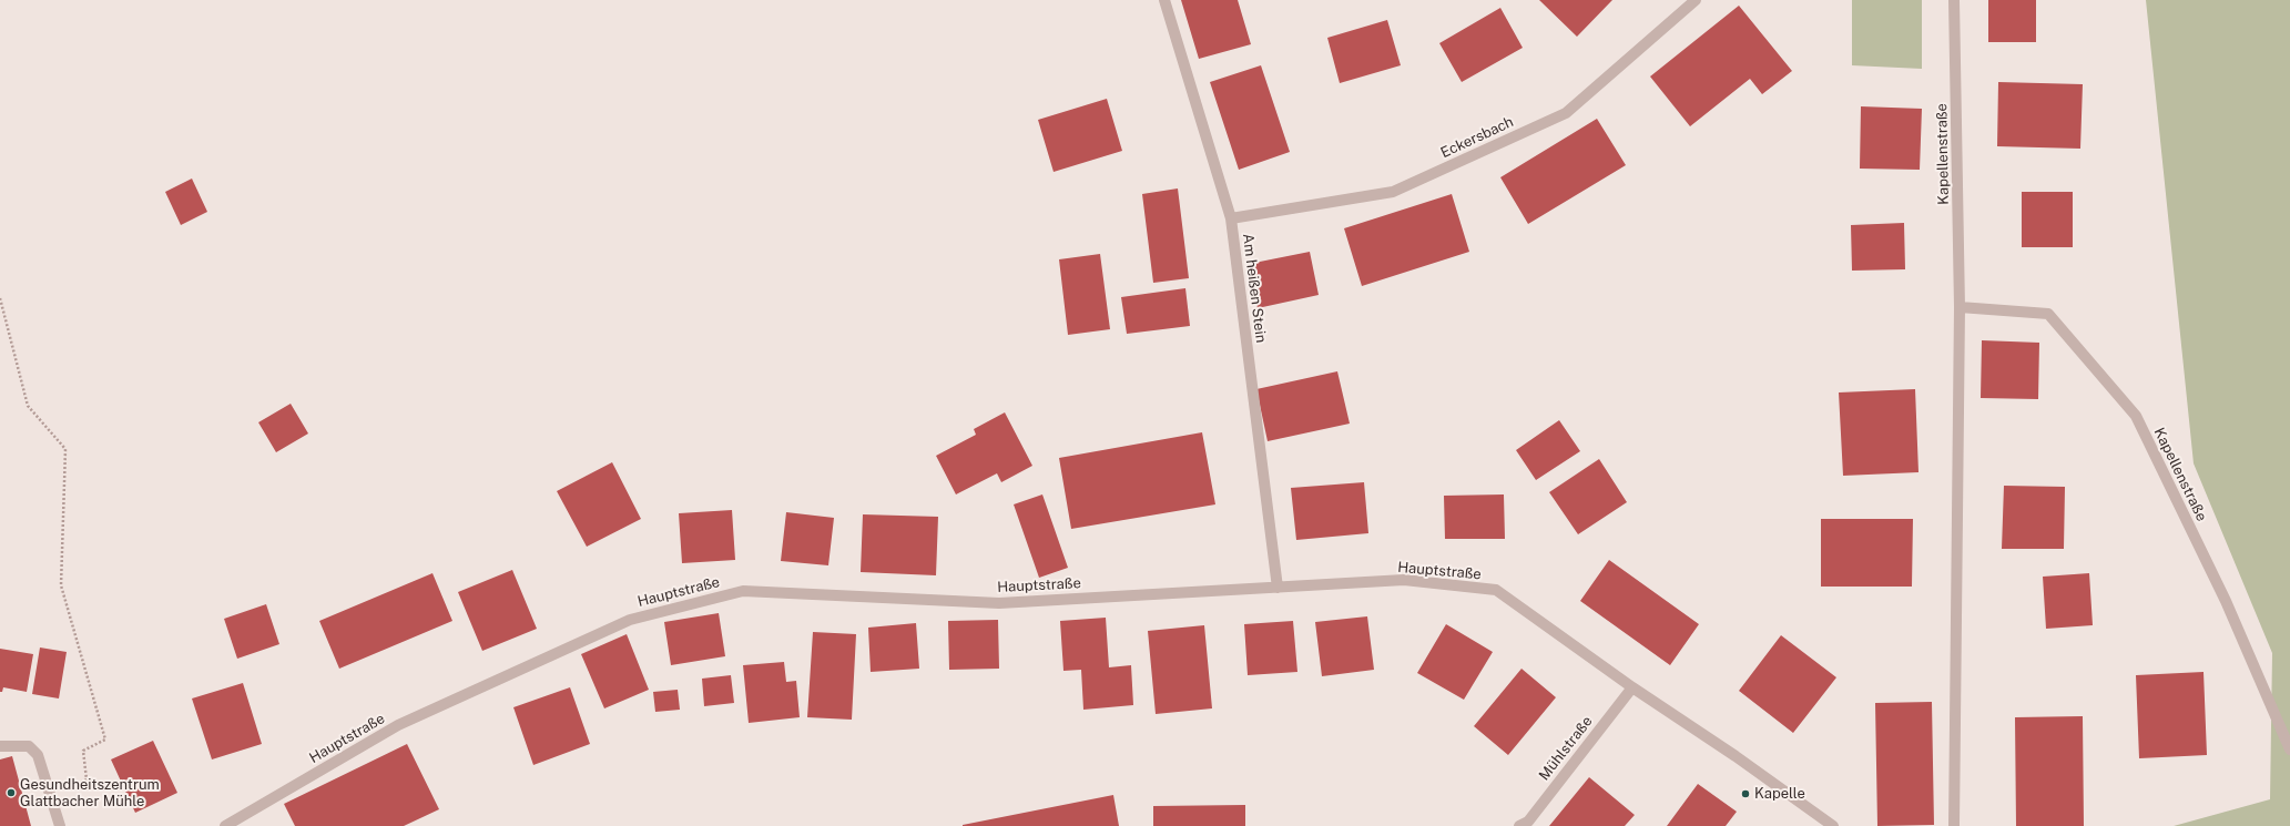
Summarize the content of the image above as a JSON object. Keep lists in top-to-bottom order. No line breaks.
{"streets":{"street":["Eckersbach","Kapellenstraße","Am heißen Stein","Hauptstraße","Mühlstraße"]},"crossings":[["Eckersbach","Am heißen Stein"],["Am heißen Stein","Hauptstraße"],["Hauptstraße","Mühlstraße"]],"places":["Gesundheitszentrum Glattbacher Mühle","Kapelle"]}
